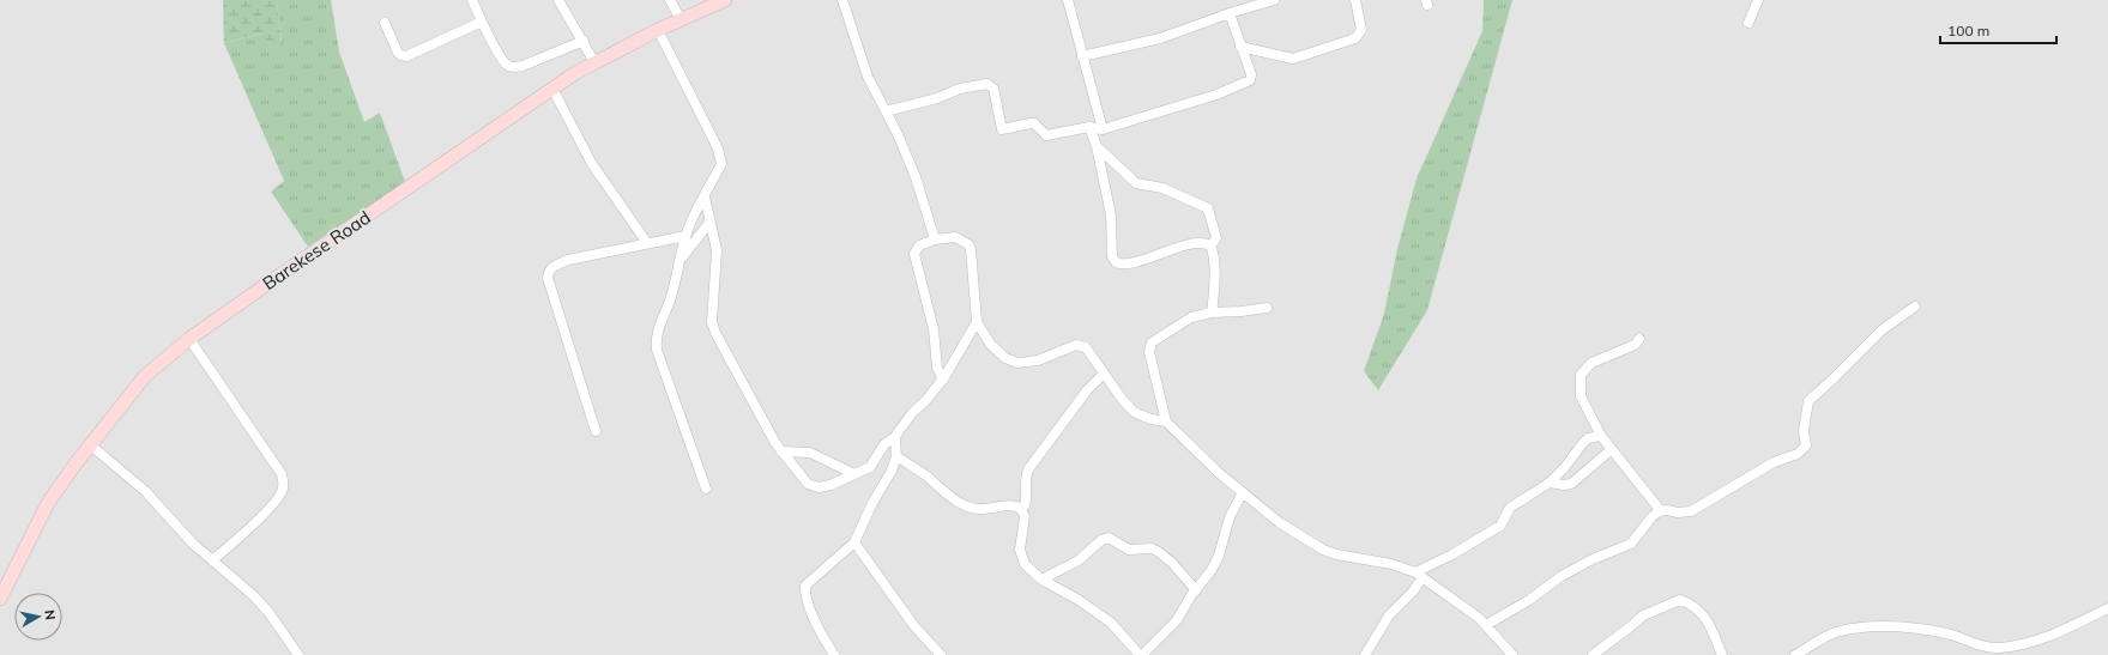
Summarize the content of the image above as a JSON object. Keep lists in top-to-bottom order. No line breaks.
{"streets":{"main road":["Barekese Road"]},"scale_bar":"100 m","north":"right"}
